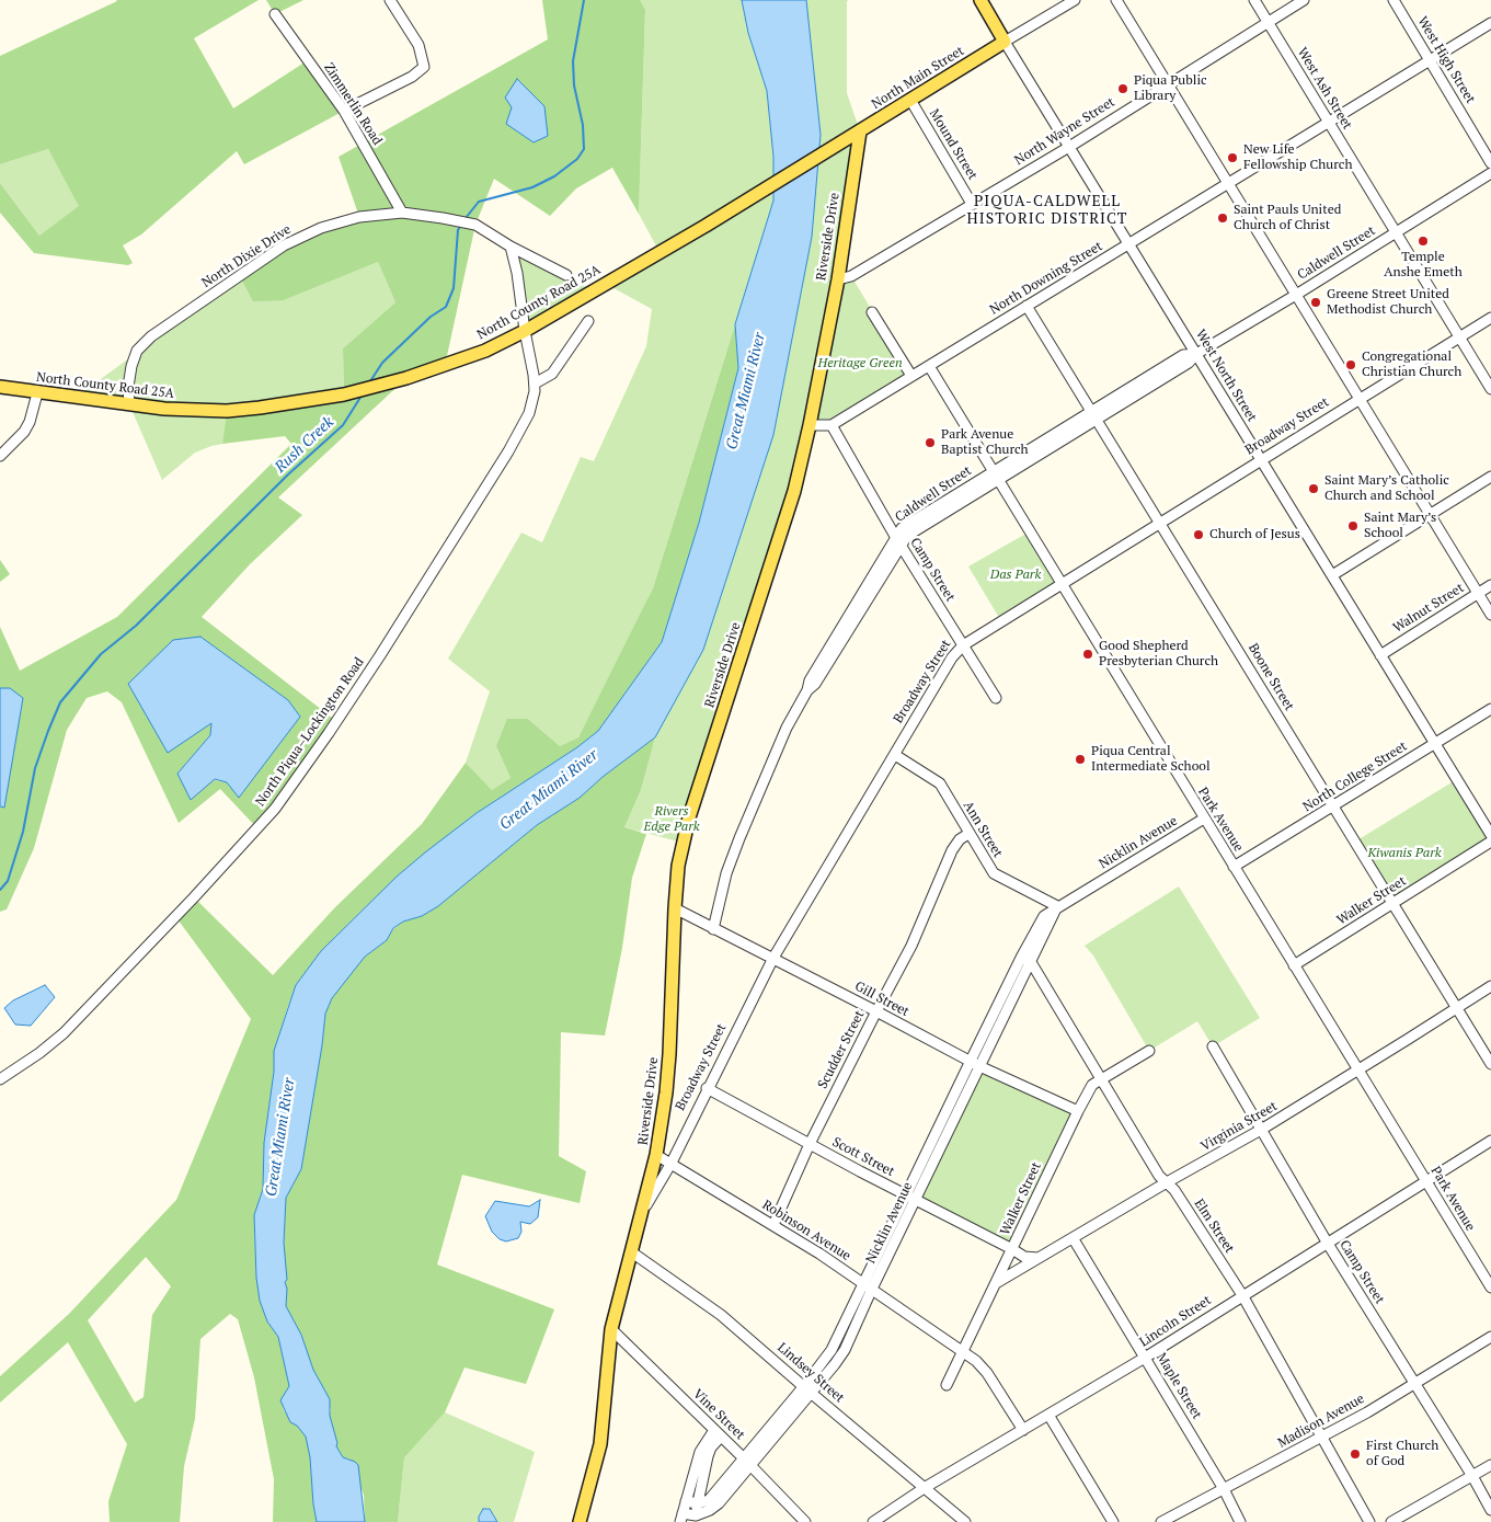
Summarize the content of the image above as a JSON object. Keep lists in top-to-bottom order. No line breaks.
{"streets":{"main road":["North Main Street","Riverside Drive","North County Road 25A"],"street":["West High Street","West Ash Street","Zimmerlin Road","North Wayne Street","Mound Street","Caldwell Street","North Dixie Drive","North Downing Street","West North Street","Broadway Street","Camp Street","Walnut Street","Boone Street","North Piqua–Lockington Road","North College Street","Park Avenue","Ann Street","Nicklin Avenue","Walker Street","Gill Street","Scudder Street","Virginia Street","Scott Street","Elm Street","Robinson Avenue","Lincoln Street","Lindsey Street","Maple Street","Vine Street","Madison Avenue"]},"crossings":[["West High Street","North Downing Street"],["North Main Street","Mound Street"],["North Main Street","Riverside Drive"],["North Main Street","North County Road 25A"],["North Main Street","West North Street"],["West Ash Street","North Wayne Street"],["West Ash Street","Caldwell Street"],["West Ash Street","North Downing Street"],["West Ash Street","Broadway Street"],["Zimmerlin Road","North Dixie Drive"],["North Wayne Street","Mound Street"],["North Wayne Street","Riverside Drive"],["North Wayne Street","West North Street"],["Riverside Drive","Broadway Street"],["Riverside Drive","Gill Street"],["Riverside Drive","Robinson Avenue"],["Caldwell Street","West North Street"],["Caldwell Street","Camp Street"],["Caldwell Street","Boone Street"],["Caldwell Street","Park Avenue"],["Caldwell Street","Gill Street"],["North Dixie Drive","North County Road 25A"],["North Downing Street","West North Street"],["North Downing Street","Camp Street"],["North Downing Street","Boone Street"],["North Downing Street","Park Avenue"],["North County Road 25A","North Piqua–Lockington Road"],["West North Street","Broadway Street"],["West North Street","Walnut Street"],["West North Street","North College Street"],["Broadway Street","Camp Street"],["Broadway Street","Boone Street"],["Broadway Street","Park Avenue"],["Broadway Street","Ann Street"],["Broadway Street","Gill Street"],["Broadway Street","Scott Street"],["Broadway Street","Robinson Avenue"],["Camp Street","Virginia Street"],["Camp Street","Lincoln Street"],["Camp Street","Madison Avenue"],["Boone Street","North College Street"],["Boone Street","Walker Street"],["Boone Street","Virginia Street"],["North College Street","Park Avenue"],["Park Avenue","Nicklin Avenue"],["Park Avenue","Walker Street"],["Park Avenue","Virginia Street"],["Park Avenue","Lincoln Street"],["Ann Street","Nicklin Avenue"],["Ann Street","Scudder Street"],["Nicklin Avenue","Gill Street"],["Nicklin Avenue","Scott Street"],["Nicklin Avenue","Elm Street"],["Nicklin Avenue","Robinson Avenue"],["Nicklin Avenue","Lindsey Street"],["Nicklin Avenue","Vine Street"],["Walker Street","Gill Street"],["Walker Street","Virginia Street"],["Walker Street","Scott Street"],["Walker Street","Elm Street"],["Walker Street","Robinson Avenue"],["Gill Street","Scudder Street"],["Scudder Street","Scott Street"],["Scudder Street","Robinson Avenue"],["Virginia Street","Scott Street"],["Virginia Street","Elm Street"],["Virginia Street","Maple Street"],["Elm Street","Lincoln Street"],["Elm Street","Madison Avenue"],["Robinson Avenue","Lincoln Street"],["Lincoln Street","Lindsey Street"],["Lincoln Street","Maple Street"],["Maple Street","Madison Avenue"]],"districts":["PIQUA-CALDWELL HISTORIC DISTRICT"],"water":["Great Miami River","Rush Creek"],"parks":["Heritage Green","Das Park","Rivers Edge Park","Kiwanis Park"],"places":["Piqua Public Library","New Life Fellowship Church","Saint Pauls United Church of Christ","Temple Anshe Emeth","Greene Street United Methodist Church","Congregational Christian Church","Park Avenue Baptist Church","Saint Mary’s Catholic Church and School","Saint Mary’s School","Church of Jesus","Good Shepherd Presbyterian Church","Piqua Central Intermediate School","First Church of God"]}
